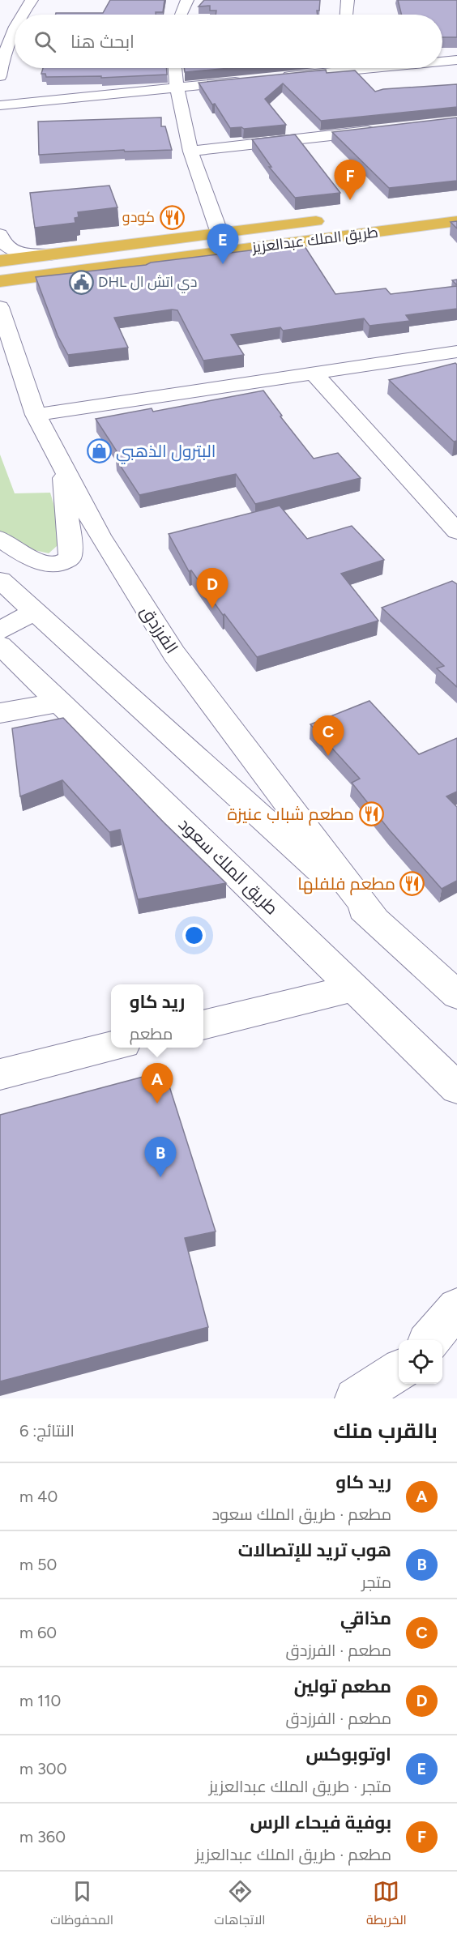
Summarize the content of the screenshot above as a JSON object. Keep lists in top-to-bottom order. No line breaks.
{"streets":{"highway":["طريق الملك عبدالعزيز"],"street":["الفرزدق","طريق الملك سعود"]},"places":{"restaurant":["كودو","مطعم شباب عنيزة","مطعم فلفلها"],"public building":["DHL دي اتش ال"],"shop":["البترول الذهبي"]},"page":{"search":"ابحث هنا","pins":["F","E","D","C","A","B"],"popup":["ريد كاو","مطعم"],"heading":["بالقرب منك","النتائج: 6"],"list":[{"mark":"A","name":"ريد كاو","note":"مطعم · طريق الملك سعود","value":"40 m"},{"mark":"B","name":"هوب تريد للإتصالات","note":"متجر","value":"50 m"},{"mark":"C","name":"مذاقي","note":"مطعم · الفرزدق","value":"60 m"},{"mark":"D","name":"مطعم تولين","note":"مطعم · الفرزدق","value":"110 m"},{"mark":"E","name":"اوتوبوكس","note":"متجر · طريق الملك عبدالعزيز","value":"300 m"},{"mark":"F","name":"بوفية فيحاء الرس","note":"مطعم · طريق الملك عبدالعزيز","value":"360 m"}],"nav":["الخريطة","الاتجاهات","المحفوظات"]}}
